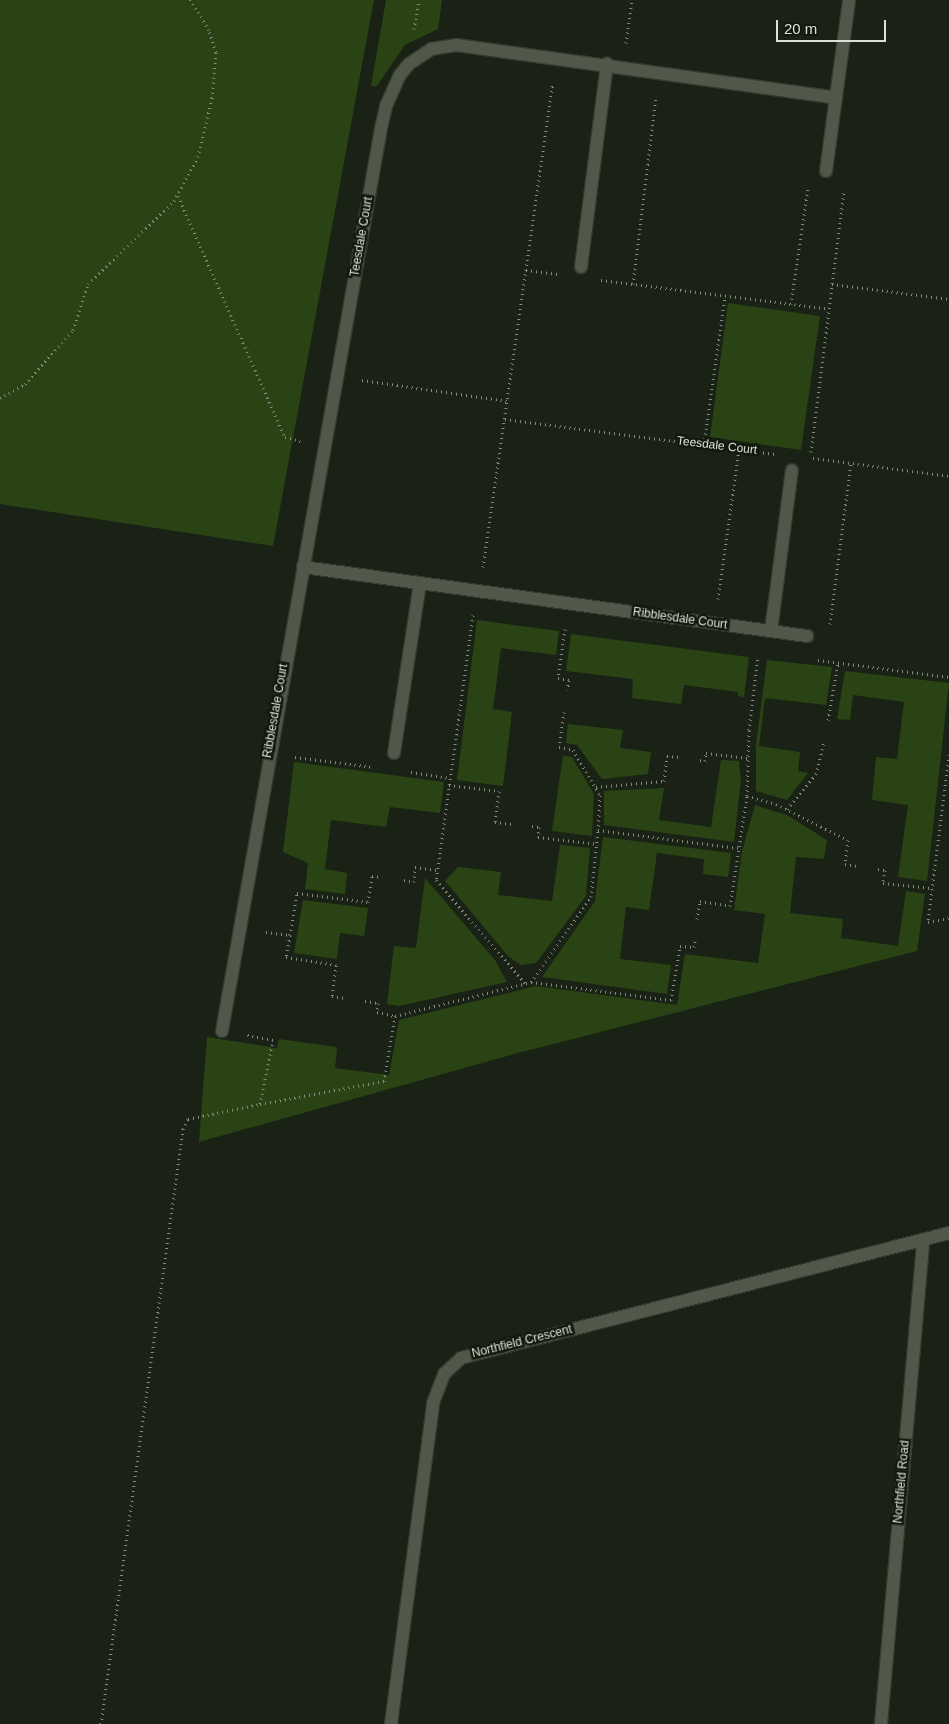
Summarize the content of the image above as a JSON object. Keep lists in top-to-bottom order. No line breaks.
{"streets":{"street":["Teesdale Court","Ribblesdale Court","Northfield Crescent","Northfield Road"]},"crossings":[["Teesdale Court","Ribblesdale Court"],["Northfield Crescent","Northfield Road"]],"scale_bar":"20 m"}
